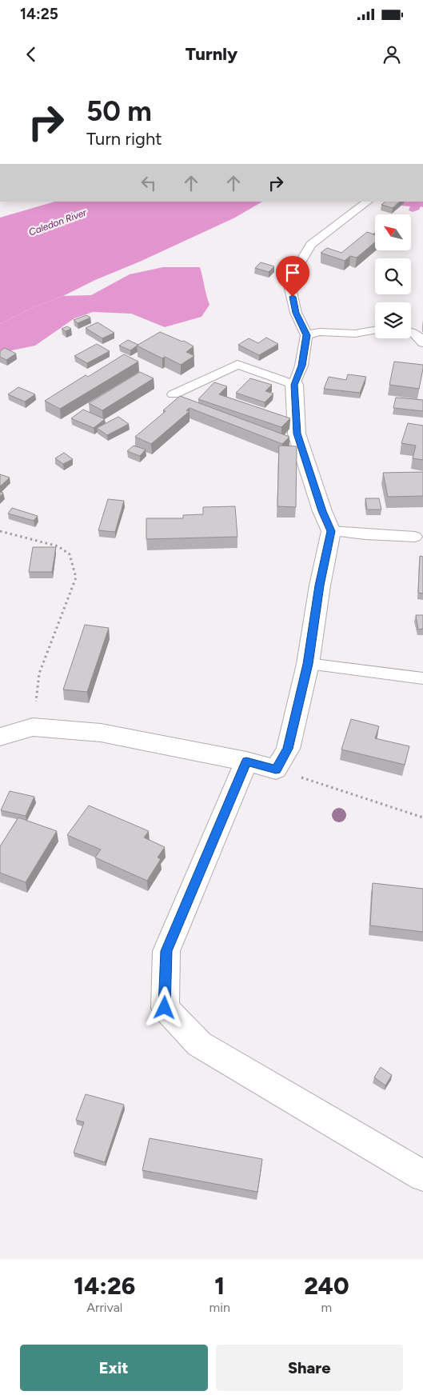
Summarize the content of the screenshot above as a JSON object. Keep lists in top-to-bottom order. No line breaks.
{"water":["Caledon River"],"north":"top left","page":{"status":"14:25","header":"Turnly","turn":["50 m","Turn right"],"eta":["14:26","Arrival","1","min","240","m"],"buttons":["Exit","Share"]}}
